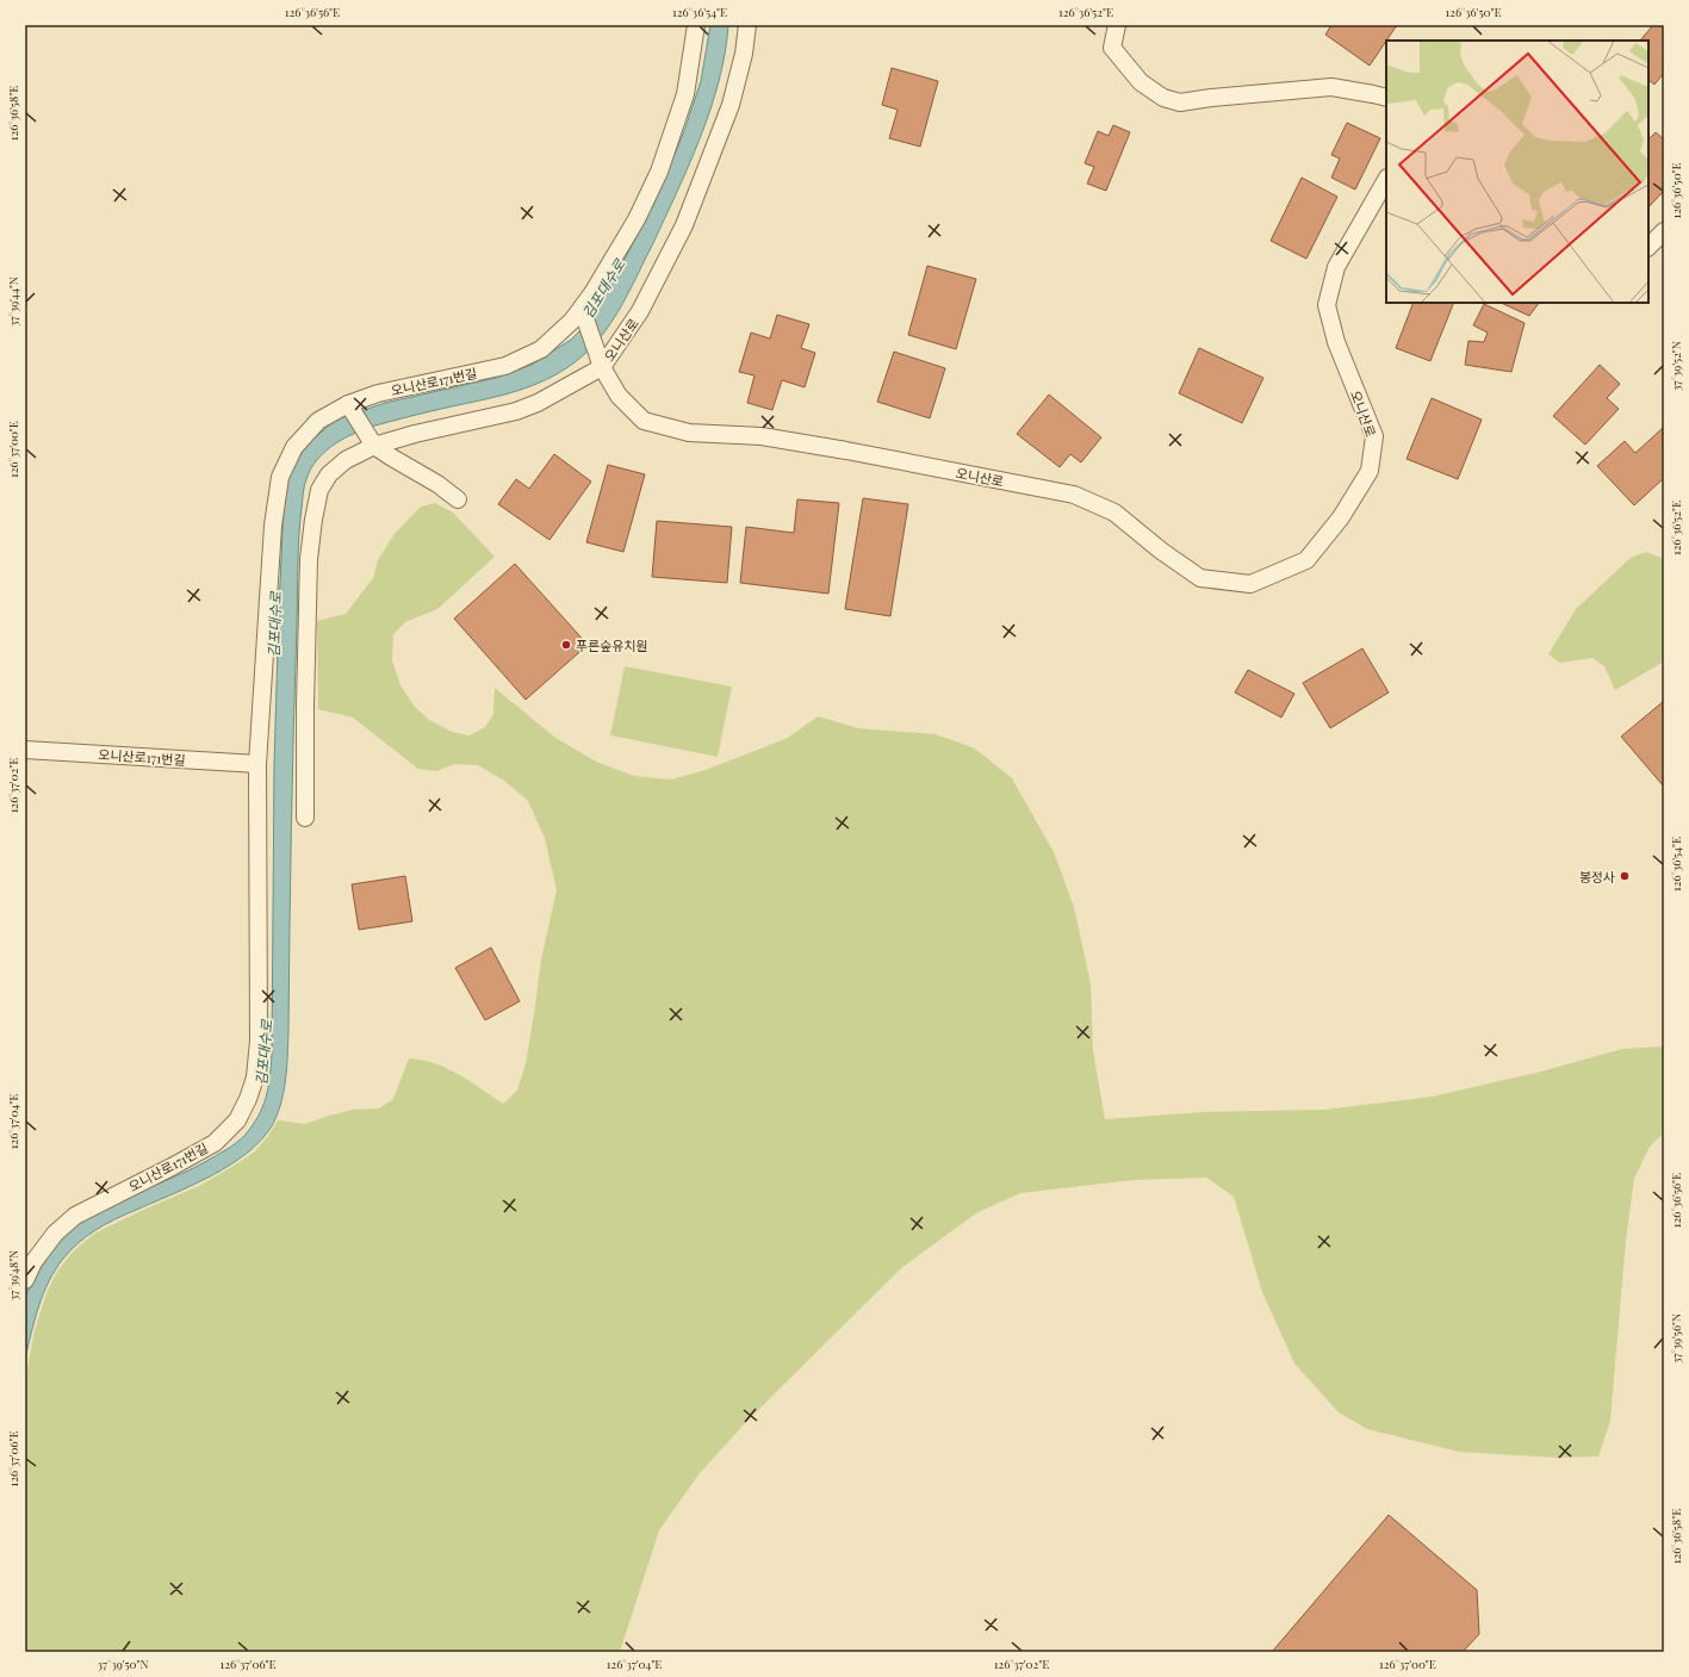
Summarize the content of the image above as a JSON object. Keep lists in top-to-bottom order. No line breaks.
{"streets":{"lane":["오니산로","오니산로171번길"]},"water":["김포대수로"],"places":["푸른숲유치원","봉정사"],"coordinates":["126°36'56\"E","126°36'54\"E","126°36'52\"E","126°36'50\"E","126°36'58\"E","37°39'44\"N","37°39'52\"N","126°37'00\"E","126°37'02\"E","126°37'04\"E","37°39'48\"N","37°39'56\"N","126°37'06\"E","37°39'50\"N"]}
